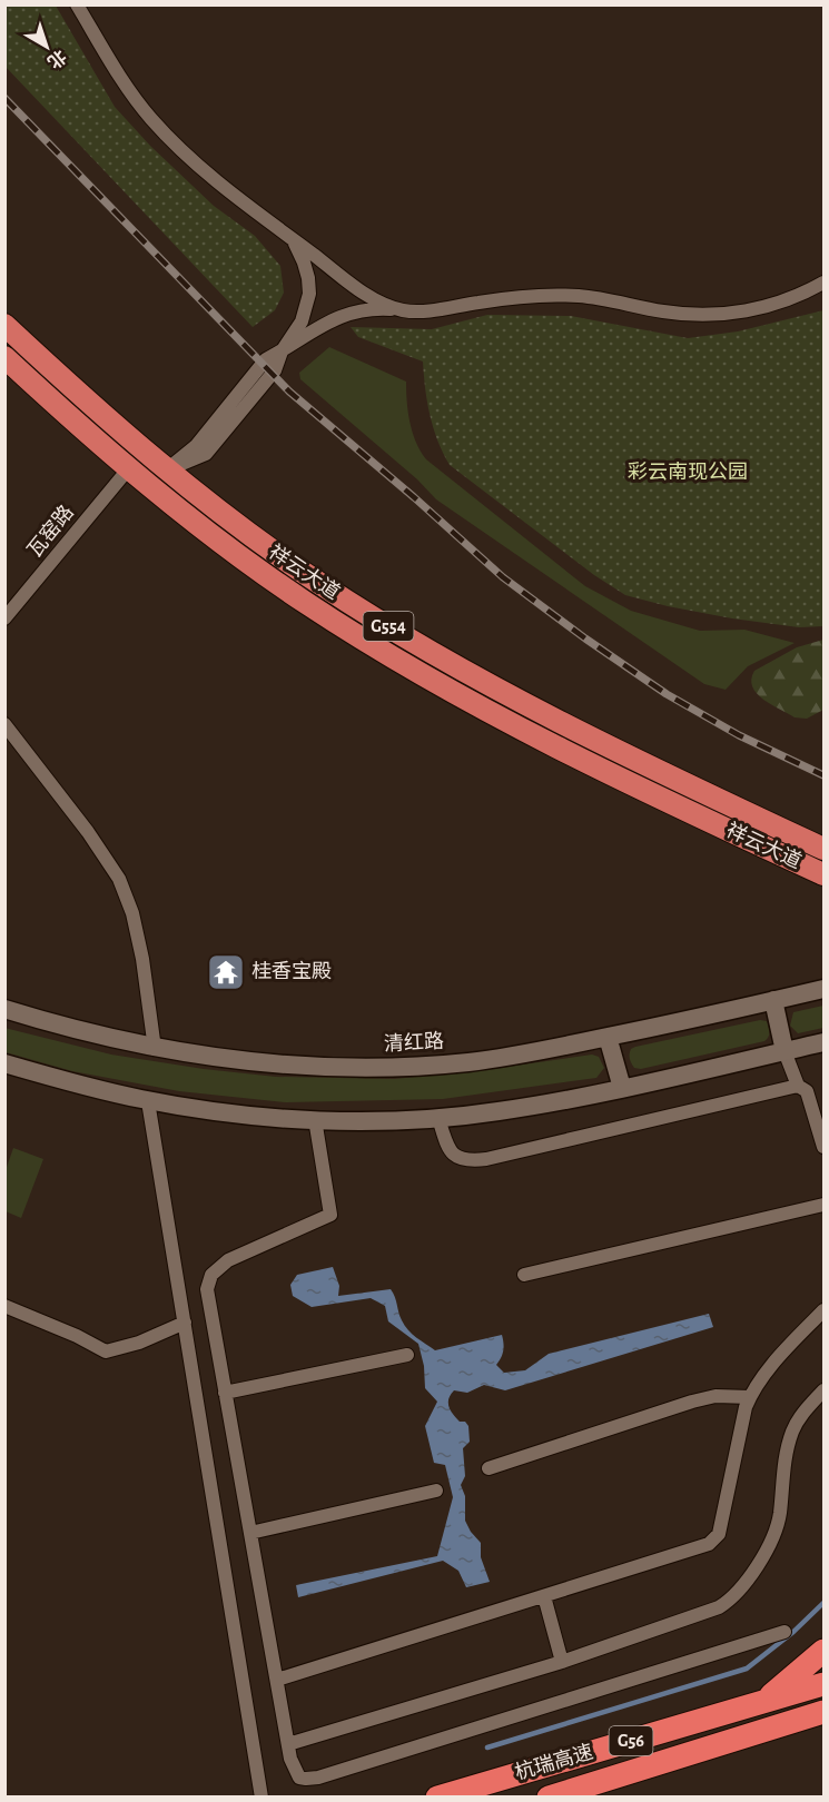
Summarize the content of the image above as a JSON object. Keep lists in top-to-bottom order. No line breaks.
{"streets":{"highway":["祥云大道","G554","G56","杭瑞高速"],"main road":["清红路"],"street":["瓦窑路"]},"crossings":[["瓦窑路","祥云大道"]],"parks":["彩云南现公园"],"places":{"temple":["桂香宝殿"]},"north":"bottom right"}
